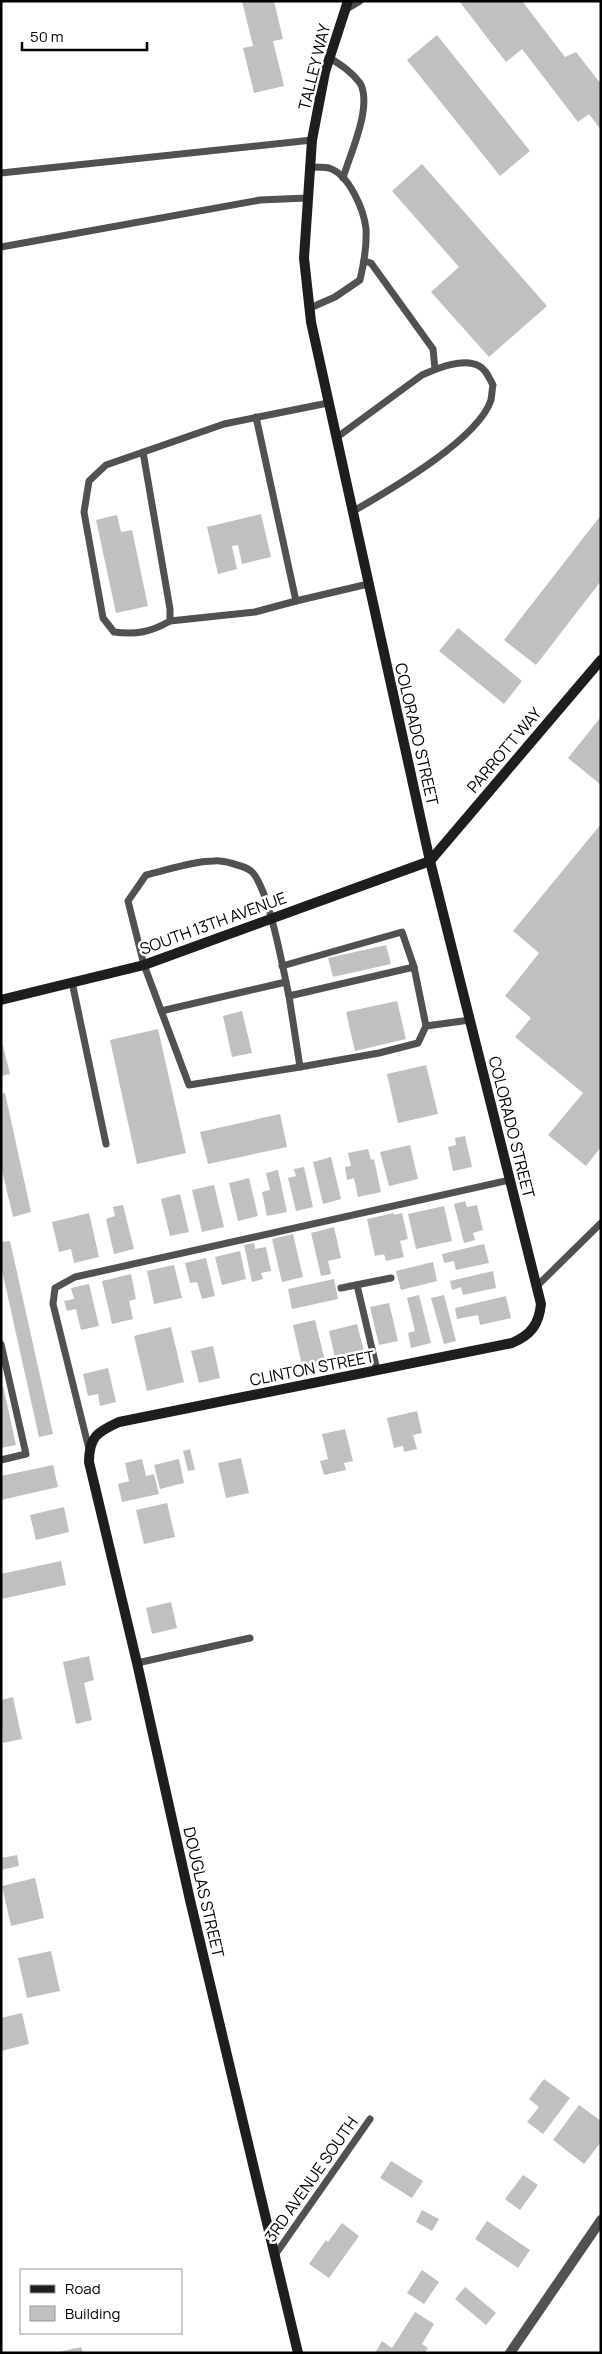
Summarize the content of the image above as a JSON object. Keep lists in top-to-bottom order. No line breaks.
{"streets":{"street":["TALLEY WAY","COLORADO STREET","PARROTT WAY","SOUTH 13TH AVENUE","CLINTON STREET","DOUGLAS STREET"],"lane":["3RD AVENUE SOUTH"]},"crossings":[["TALLEY WAY","COLORADO STREET"],["COLORADO STREET","PARROTT WAY"],["COLORADO STREET","SOUTH 13TH AVENUE"],["COLORADO STREET","CLINTON STREET"],["PARROTT WAY","SOUTH 13TH AVENUE"],["CLINTON STREET","DOUGLAS STREET"],["DOUGLAS STREET","3RD AVENUE SOUTH"]],"legend":["Road","Building"],"scale_bar":"50 m"}
